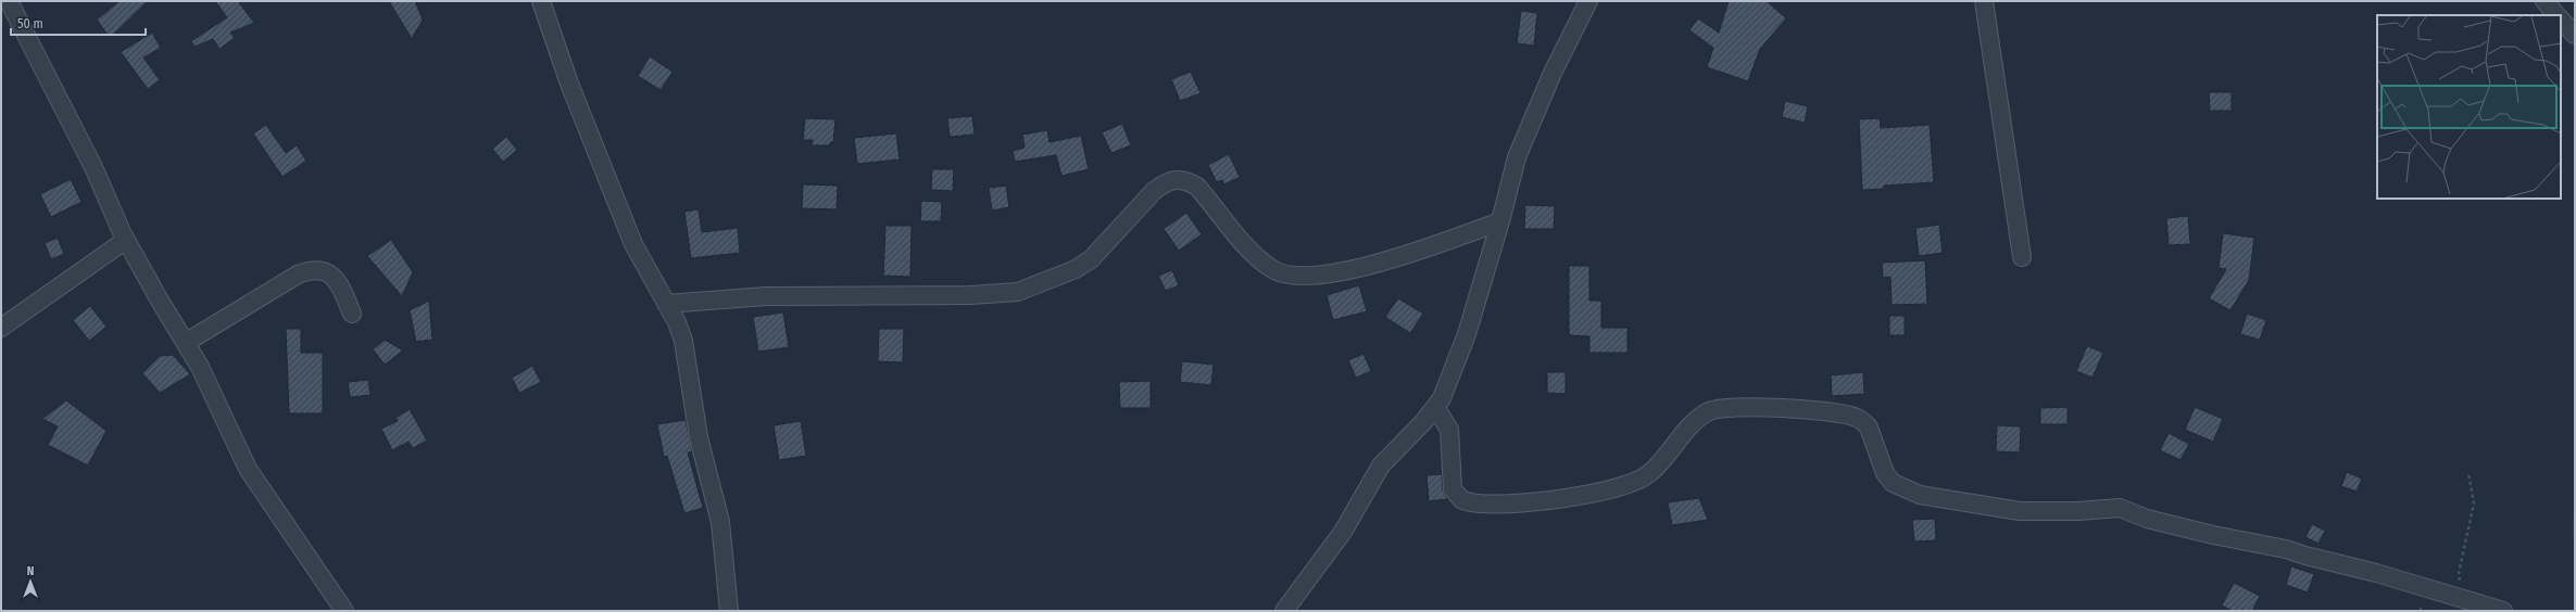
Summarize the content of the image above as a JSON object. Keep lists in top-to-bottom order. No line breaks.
{"scale_bar":"50 m","north":"top"}
